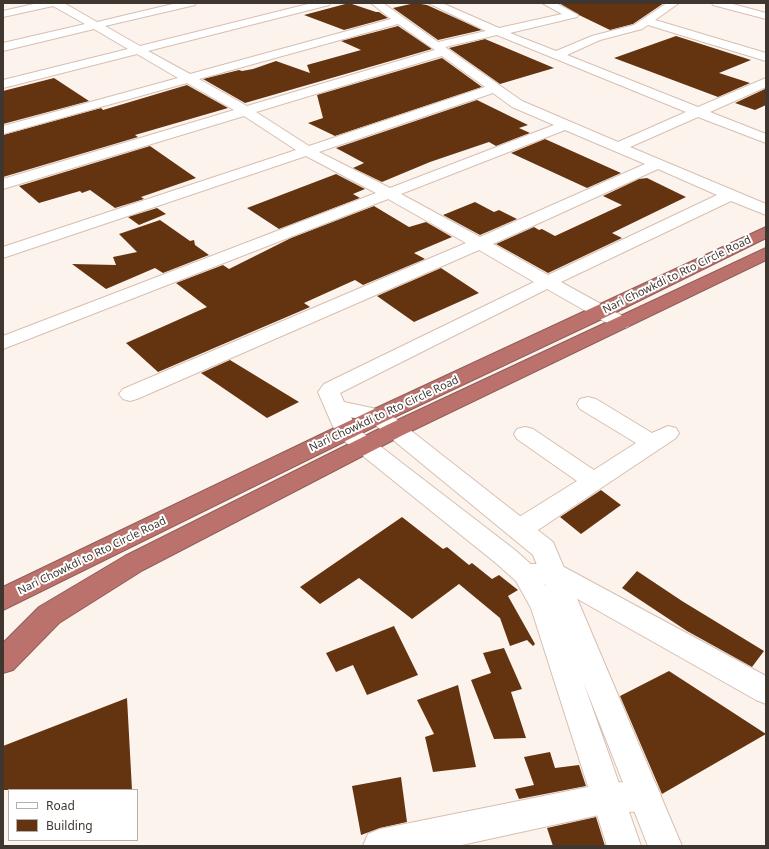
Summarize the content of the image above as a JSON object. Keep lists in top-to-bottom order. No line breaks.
{"streets":{"highway":["Nari Chowkdi to Rto Circle Road"]},"legend":["Road","Building"]}
